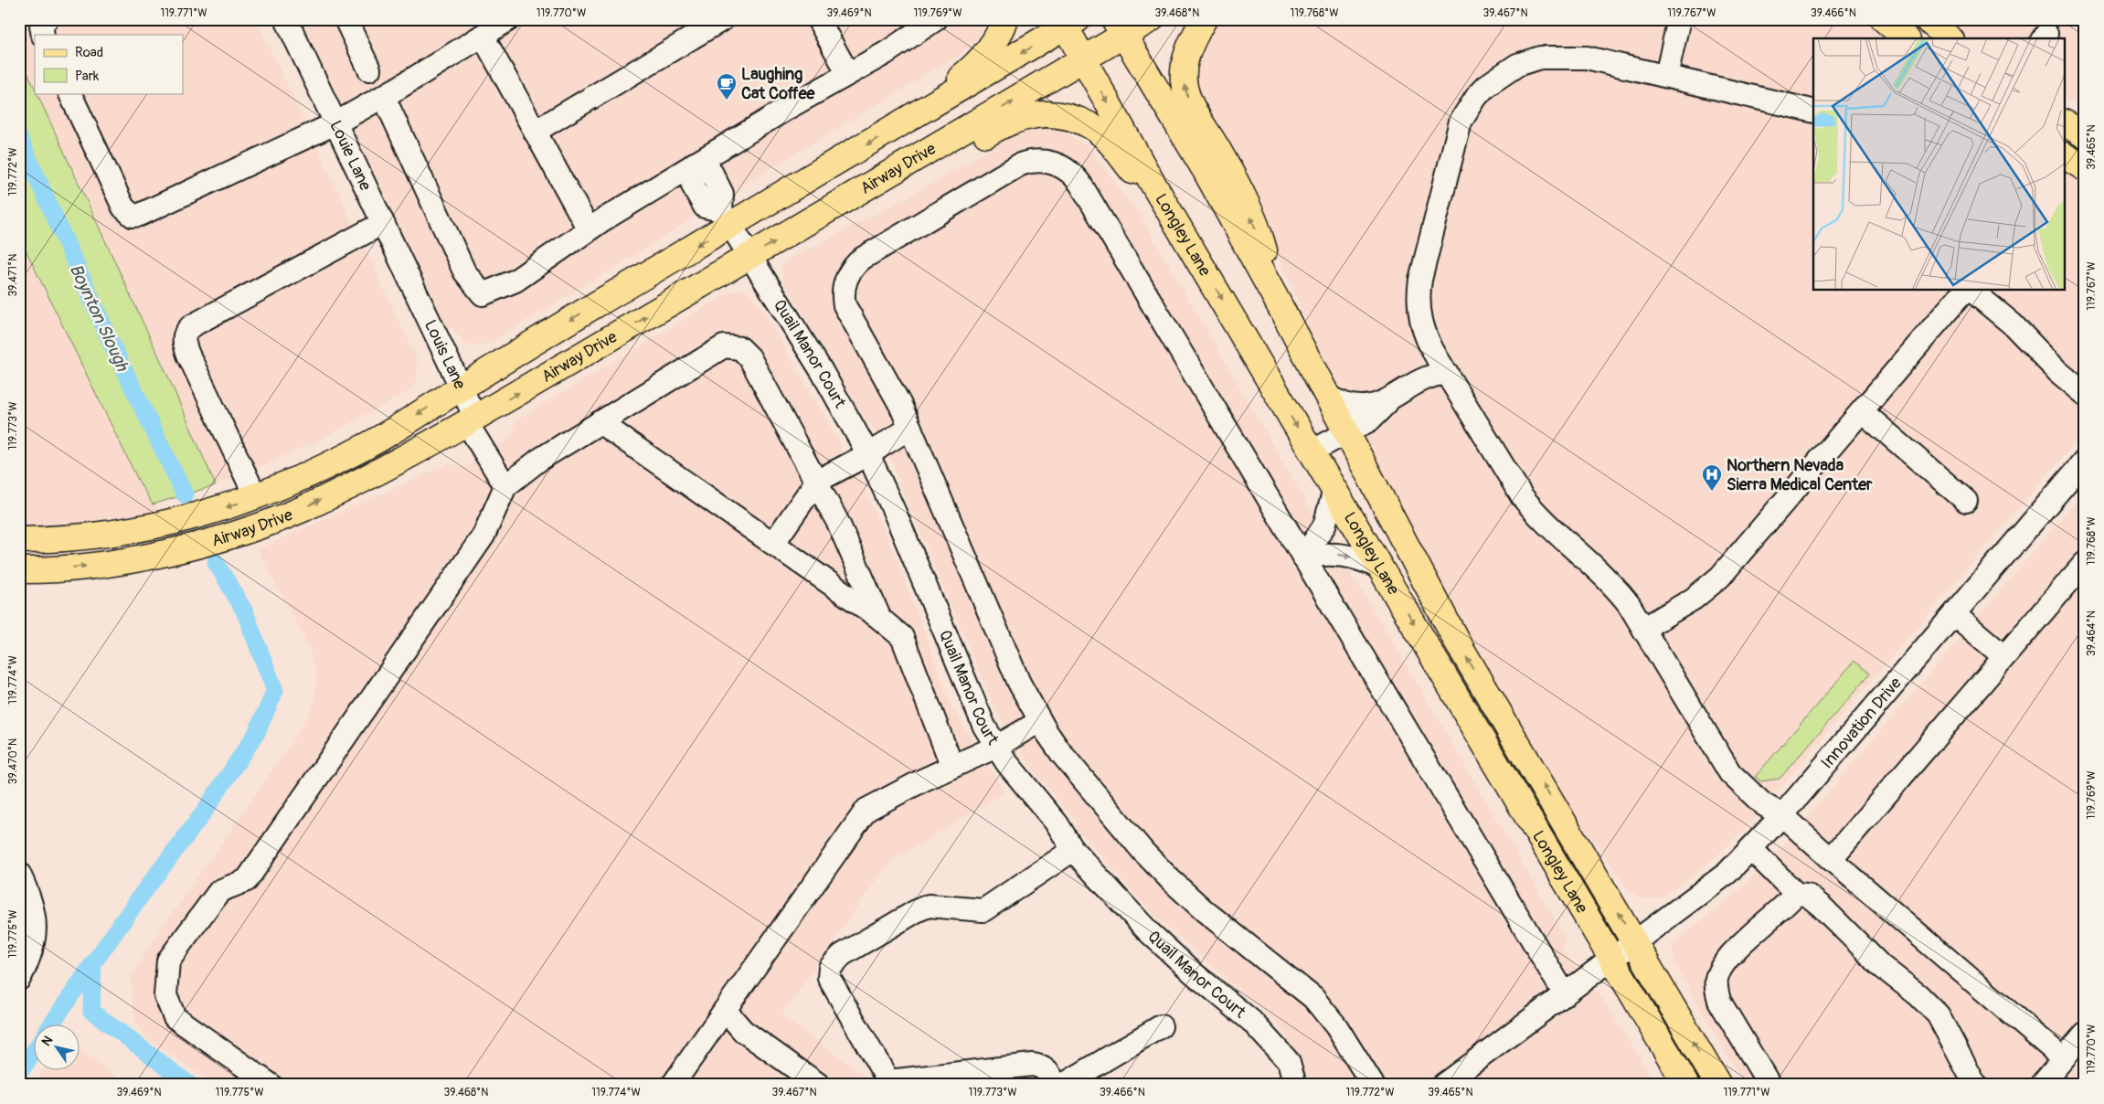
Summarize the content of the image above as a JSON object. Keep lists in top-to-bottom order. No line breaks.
{"streets":{"main road":["Airway Drive","Longley Lane"],"street":["Louie Lane","Quail Manor Court","Louis Lane","Innovation Drive"]},"crossings":[["Louie Lane","Louis Lane"],["Airway Drive","Longley Lane"],["Airway Drive","Quail Manor Court"],["Airway Drive","Louis Lane"],["Longley Lane","Innovation Drive"]],"water":["Boynton Slough"],"places":{"cafe":["Laughing Cat Coffee"],"hospital":["Northern Nevada Sierra Medical Center"]},"legend":["Road","Park"],"north":"top left","coordinates":["119.771°W","119.770°W","39.469°N","119.769°W","39.468°N","119.768°W","39.467°N","119.767°W","39.466°N","39.465°N","119.772°W","39.471°N","119.773°W","39.464°N","119.774°W","39.470°N","119.775°W"]}
